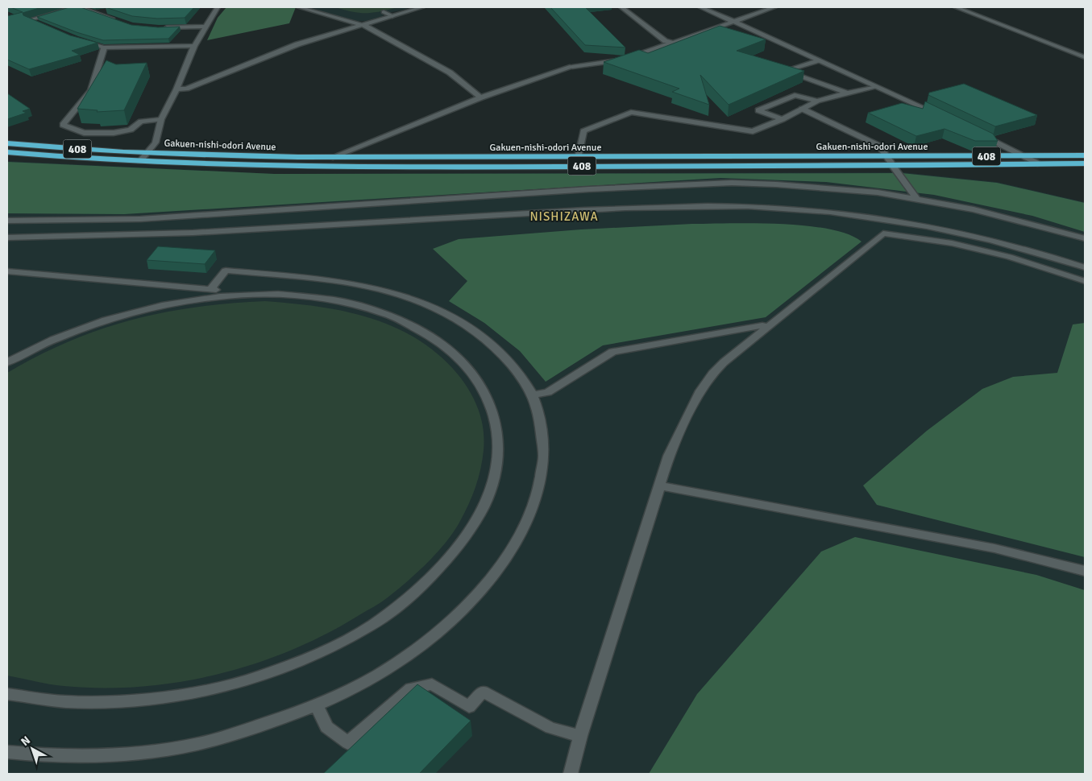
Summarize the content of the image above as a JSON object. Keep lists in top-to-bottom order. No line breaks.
{"streets":{"highway":["Gakuen-nishi-odori Avenue","408"]},"districts":["NISHIZAWA"],"north":"top left"}
